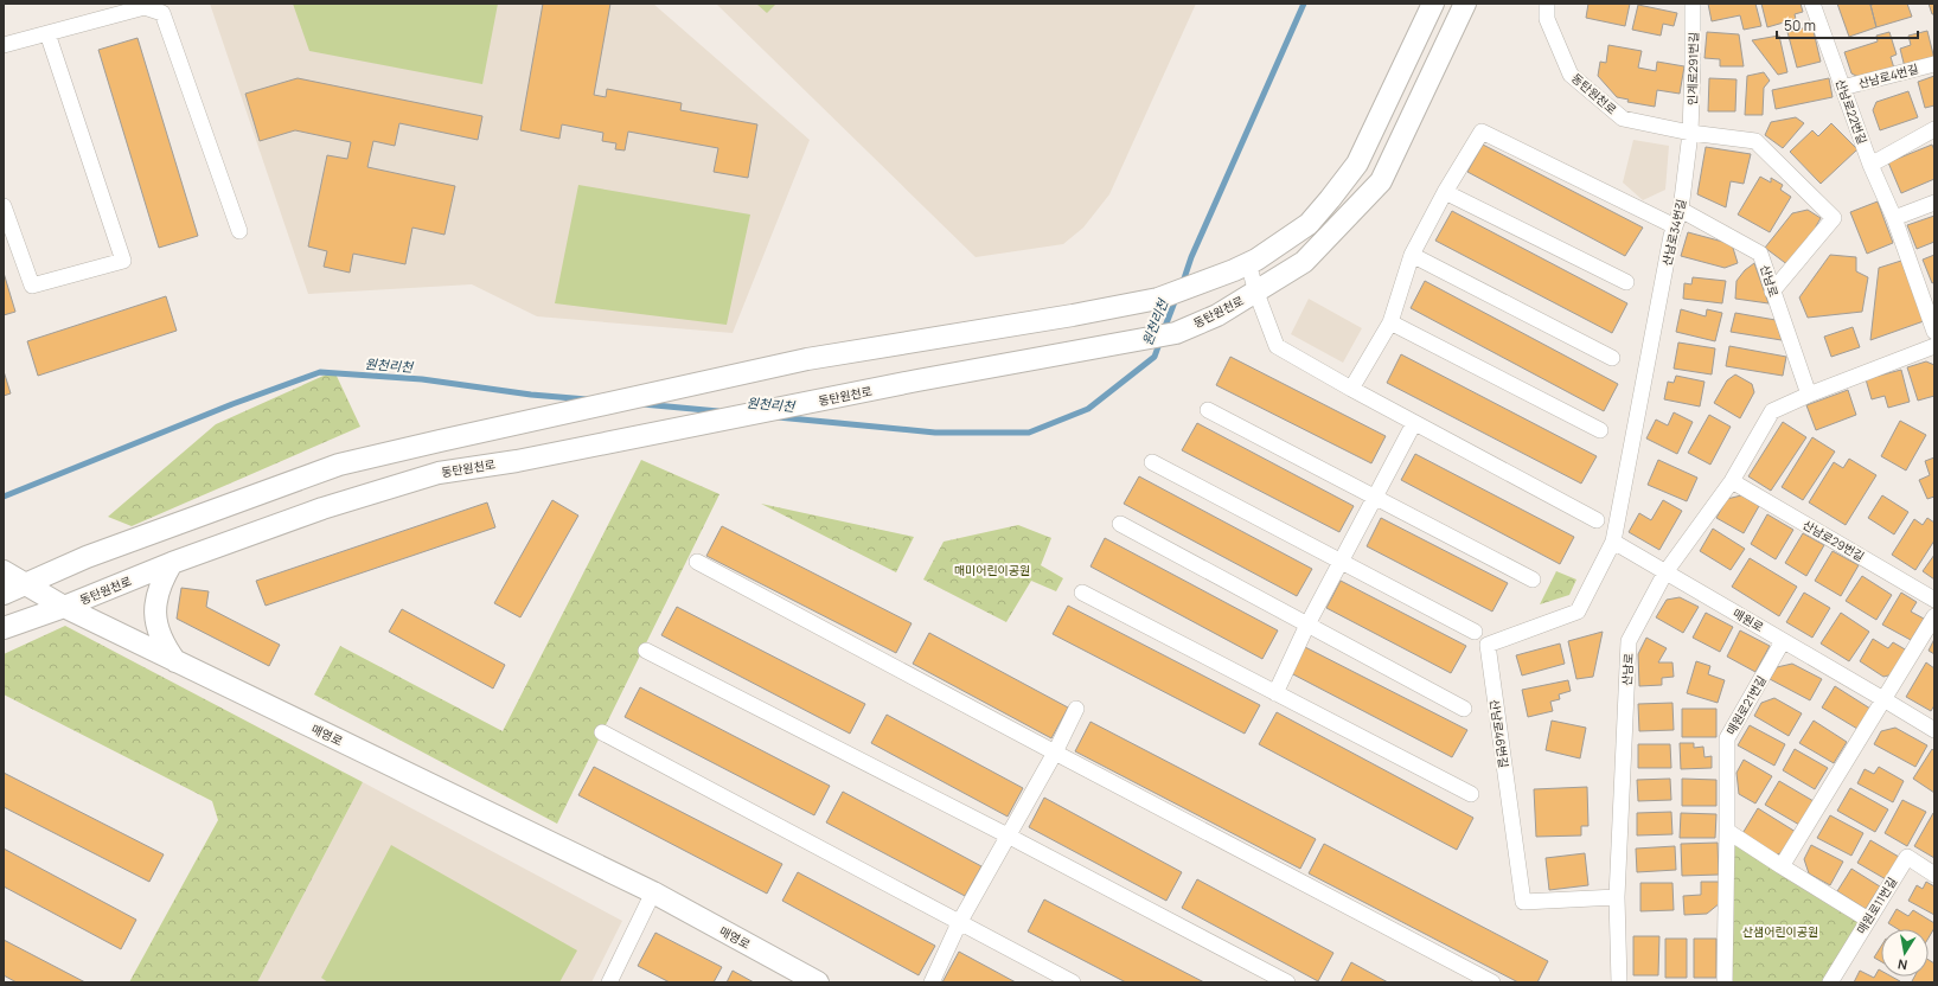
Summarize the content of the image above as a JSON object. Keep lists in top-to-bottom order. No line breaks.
{"streets":{"main road":["동탄원천로","매영로"],"street":["인계로291번길","산남로4번길","산남로22번길","산남로34번길","산남로","산남로29번길","매원로","매원로21번길","산남로46번길","매원로11번길"]},"crossings":[["인계로291번길","동탄원천로"],["인계로291번길","산남로34번길"],["산남로4번길","산남로22번길"],["동탄원천로","산남로34번길"],["동탄원천로","매영로"],["산남로34번길","산남로"],["산남로34번길","매원로"],["산남로34번길","산남로46번길"],["산남로","산남로29번길"],["산남로","매원로"],["산남로","산남로46번길"],["매원로","매원로21번길"],["매원로","산남로46번길"]],"water":["원천리천"],"parks":["매미어린이공원","산샘어린이공원"],"scale_bar":"50 m","north":"bottom"}
